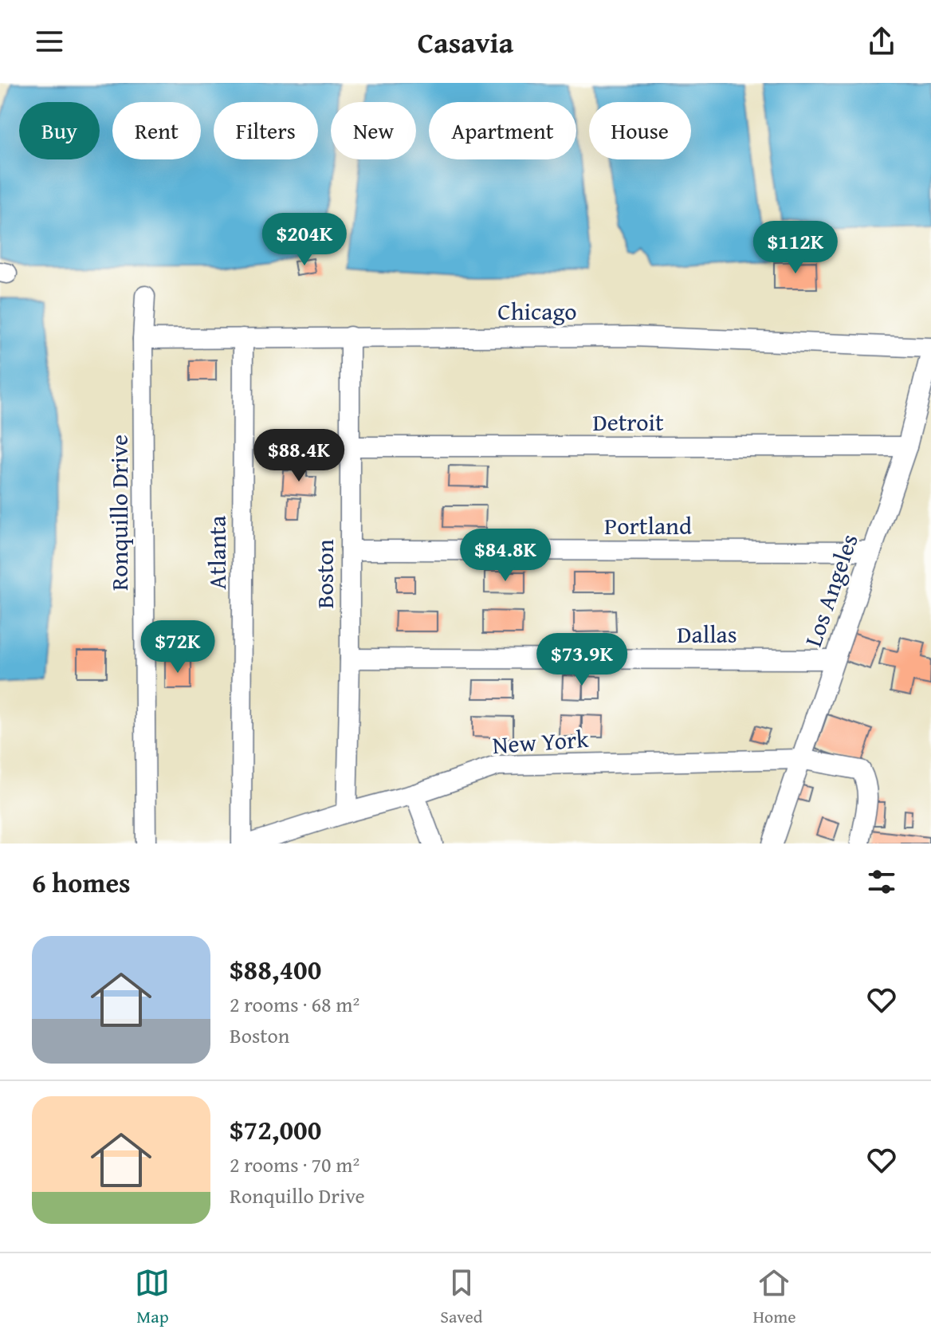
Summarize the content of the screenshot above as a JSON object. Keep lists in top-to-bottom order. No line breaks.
{"streets":{"street":["Chicago","Detroit","Ronquillo Drive","Portland","Atlanta","Boston","Los Angeles","Dallas","New York"]},"crossings":[["Chicago","Ronquillo Drive"],["Chicago","Atlanta"],["Chicago","Boston"],["Chicago","Los Angeles"],["Detroit","Boston"],["Detroit","Los Angeles"],["Portland","Boston"],["Portland","Los Angeles"],["Boston","Dallas"],["Boston","New York"],["Los Angeles","Dallas"],["Los Angeles","New York"]],"page":{"header":"Casavia","chip":["Buy","Rent","Filters","New","Apartment","House"],"price":["$204K","$112K","$88.4K","$84.8K","$72K","$73.9K"],"heading":"6 homes","list":[{"name":"$88,400","note":"2 rooms · 68 m² · Boston"},{"name":"$72,000","note":"2 rooms · 70 m² · Ronquillo Drive"}],"tabs":["Map","Saved","Home"]}}
